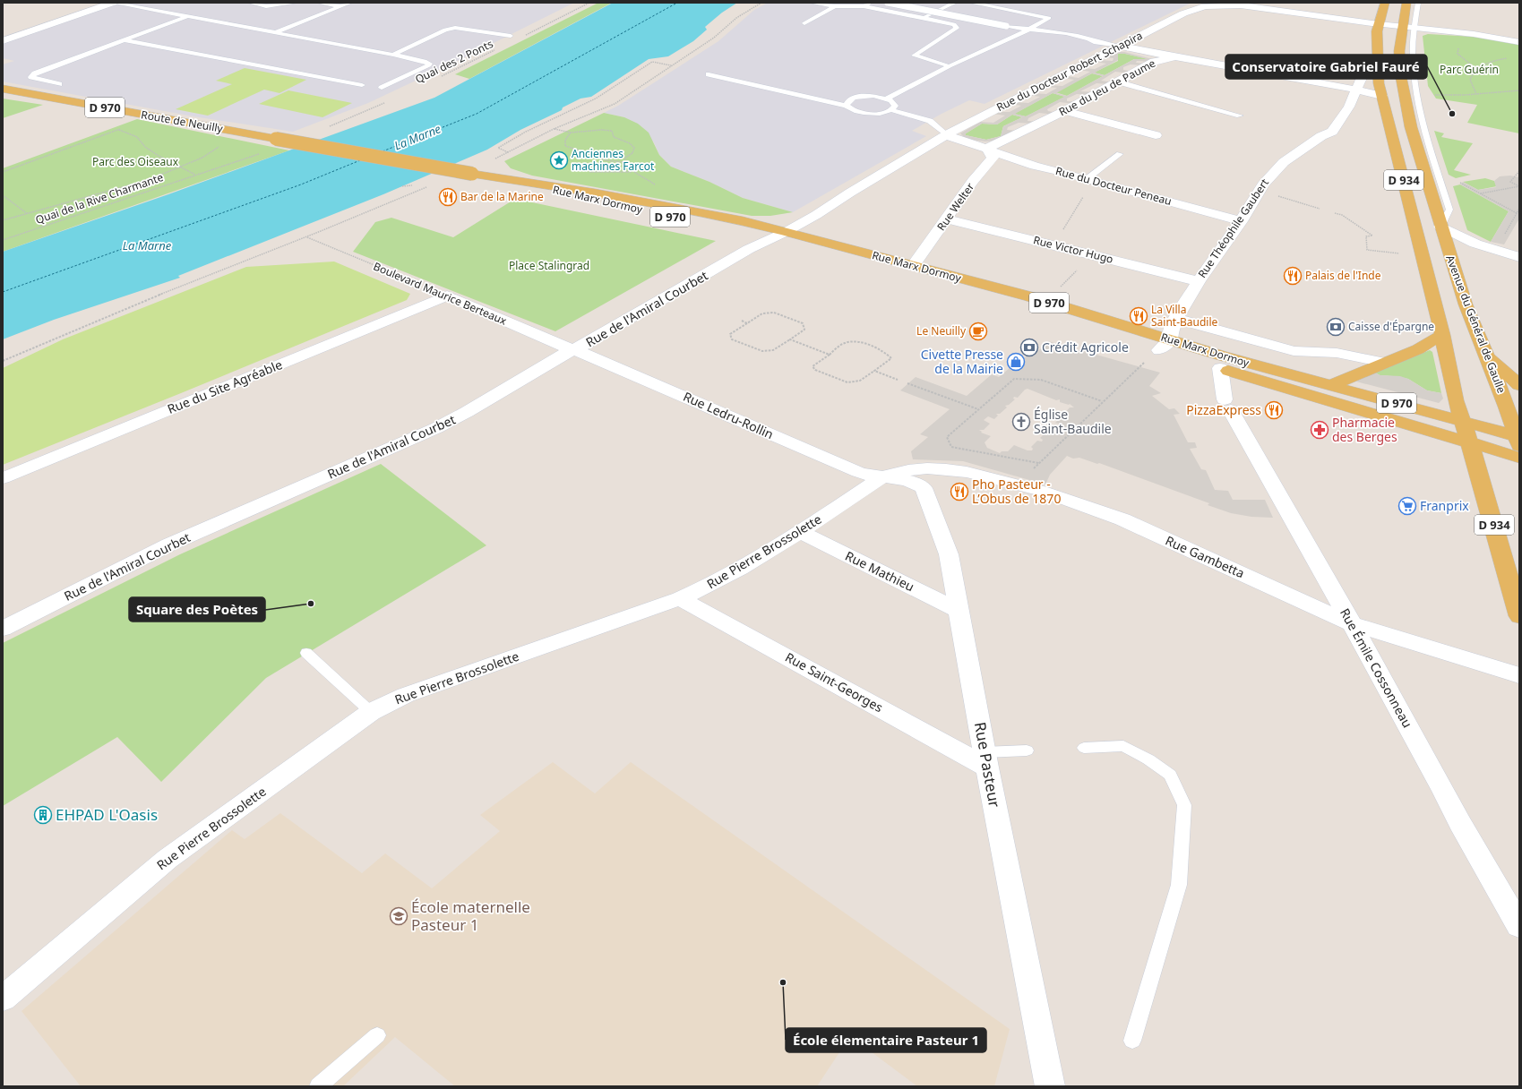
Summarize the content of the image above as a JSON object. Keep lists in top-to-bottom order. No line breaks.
{"streets":{"main road":["D 970","Route de Neuilly","D 934","Rue Marx Dormoy","Avenue du Général de Gaulle"],"street":["Rue du Docteur Robert Schapira","Rue du Jeu de Paume","Rue du Docteur Peneau","Rue Welter","Rue Théophile Gaubert","Rue Victor Hugo","Boulevard Maurice Berteaux","Rue de l'Amiral Courbet","Rue du Site Agréable","Rue Ledru-Rollin","Rue Pierre Brossolette","Rue Gambetta","Rue Mathieu","Rue Émile Cossonneau","Rue Saint-Georges","Rue Pasteur"],"path":["Quai des 2 Ponts","Quai de la Rive Charmante"]},"crossings":[["Rue du Docteur Robert Schapira","D 934"],["Rue du Docteur Robert Schapira","Rue du Docteur Peneau"],["Rue du Docteur Robert Schapira","Rue Marx Dormoy"],["Rue du Docteur Robert Schapira","Rue de l'Amiral Courbet"],["Rue du Docteur Robert Schapira","Avenue du Général de Gaulle"],["Rue du Jeu de Paume","D 934"],["Rue du Jeu de Paume","Rue du Docteur Peneau"],["Rue du Jeu de Paume","Rue Welter"],["Rue du Jeu de Paume","Rue Théophile Gaubert"],["D 970","D 934"],["D 970","Rue Marx Dormoy"],["D 970","Avenue du Général de Gaulle"],["D 970","Rue Émile Cossonneau"],["Route de Neuilly","Rue Marx Dormoy"],["D 934","Rue Théophile Gaubert"],["D 934","Avenue du Général de Gaulle"],["Rue du Docteur Peneau","Rue Welter"],["Rue du Docteur Peneau","Rue Théophile Gaubert"],["Rue Marx Dormoy","Rue Welter"],["Rue Marx Dormoy","Rue Théophile Gaubert"],["Rue Marx Dormoy","Rue de l'Amiral Courbet"],["Rue Marx Dormoy","Rue Émile Cossonneau"],["Rue Welter","Rue Victor Hugo"],["Rue Théophile Gaubert","Rue Victor Hugo"],["Boulevard Maurice Berteaux","Rue de l'Amiral Courbet"],["Boulevard Maurice Berteaux","Rue du Site Agréable"],["Boulevard Maurice Berteaux","Rue Ledru-Rollin"],["Rue de l'Amiral Courbet","Rue Ledru-Rollin"],["Rue Ledru-Rollin","Rue Pierre Brossolette"],["Rue Ledru-Rollin","Rue Gambetta"],["Rue Ledru-Rollin","Rue Pasteur"],["Rue Pierre Brossolette","Rue Gambetta"],["Rue Pierre Brossolette","Rue Mathieu"],["Rue Pierre Brossolette","Rue Saint-Georges"],["Rue Pierre Brossolette","Rue Pasteur"],["Rue Gambetta","Rue Émile Cossonneau"],["Rue Gambetta","Rue Pasteur"],["Rue Mathieu","Rue Pasteur"],["Rue Saint-Georges","Rue Pasteur"]],"water":["La Marne"],"parks":["Parc Guérin","Parc des Oiseaux","Place Stalingrad"],"places":{"other":["Conservatoire Gabriel Fauré","Square des Poètes","École élementaire Pasteur 1"],"place":["Anciennes machines Farcot"],"restaurant":["Bar de la Marine","Palais de l'Inde","La Villa Saint-Baudile","PizzaExpress","Pho Pasteur - L’Obus de 1870"],"bank":["Caisse d'Épargne","Crédit Agricole"],"cafe":["Le Neuilly"],"shop":["Civette Presse de la Mairie"],"church":["Église Saint-Baudile"],"pharmacy":["Pharmacie des Berges"],"supermarket":["Franprix"],"building":["EHPAD L'Oasis"],"school or university":["École maternelle Pasteur 1"]}}
